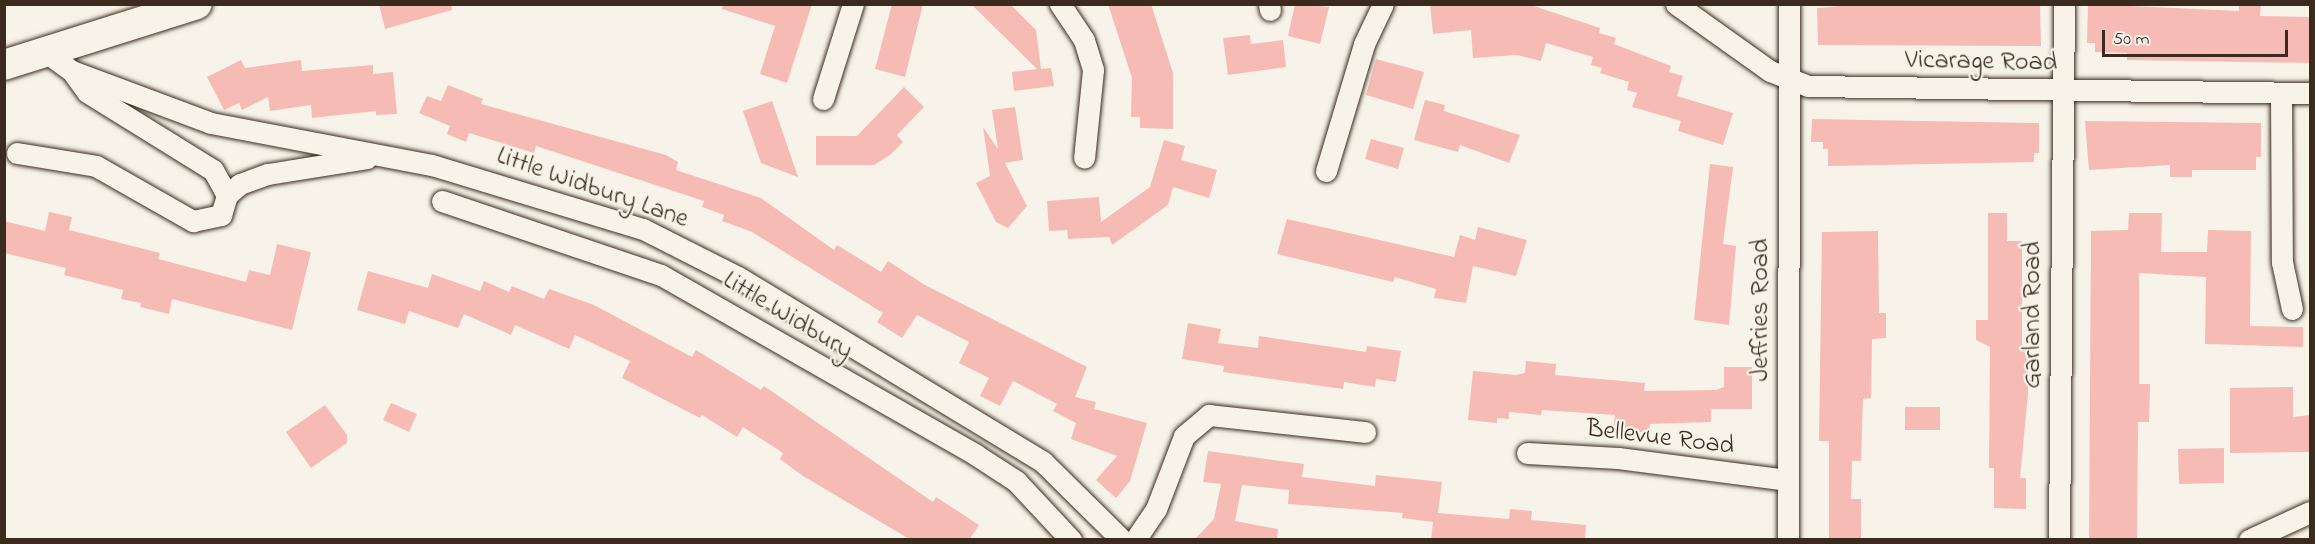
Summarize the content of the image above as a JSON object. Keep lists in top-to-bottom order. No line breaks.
{"streets":{"street":["Vicarage Road","Little Widbury Lane","Jeffries Road","Garland Road","Little Widbury","Bellevue Road"]},"crossings":[["Vicarage Road","Jeffries Road"],["Vicarage Road","Garland Road"],["Jeffries Road","Bellevue Road"]],"scale_bar":"50 m"}
